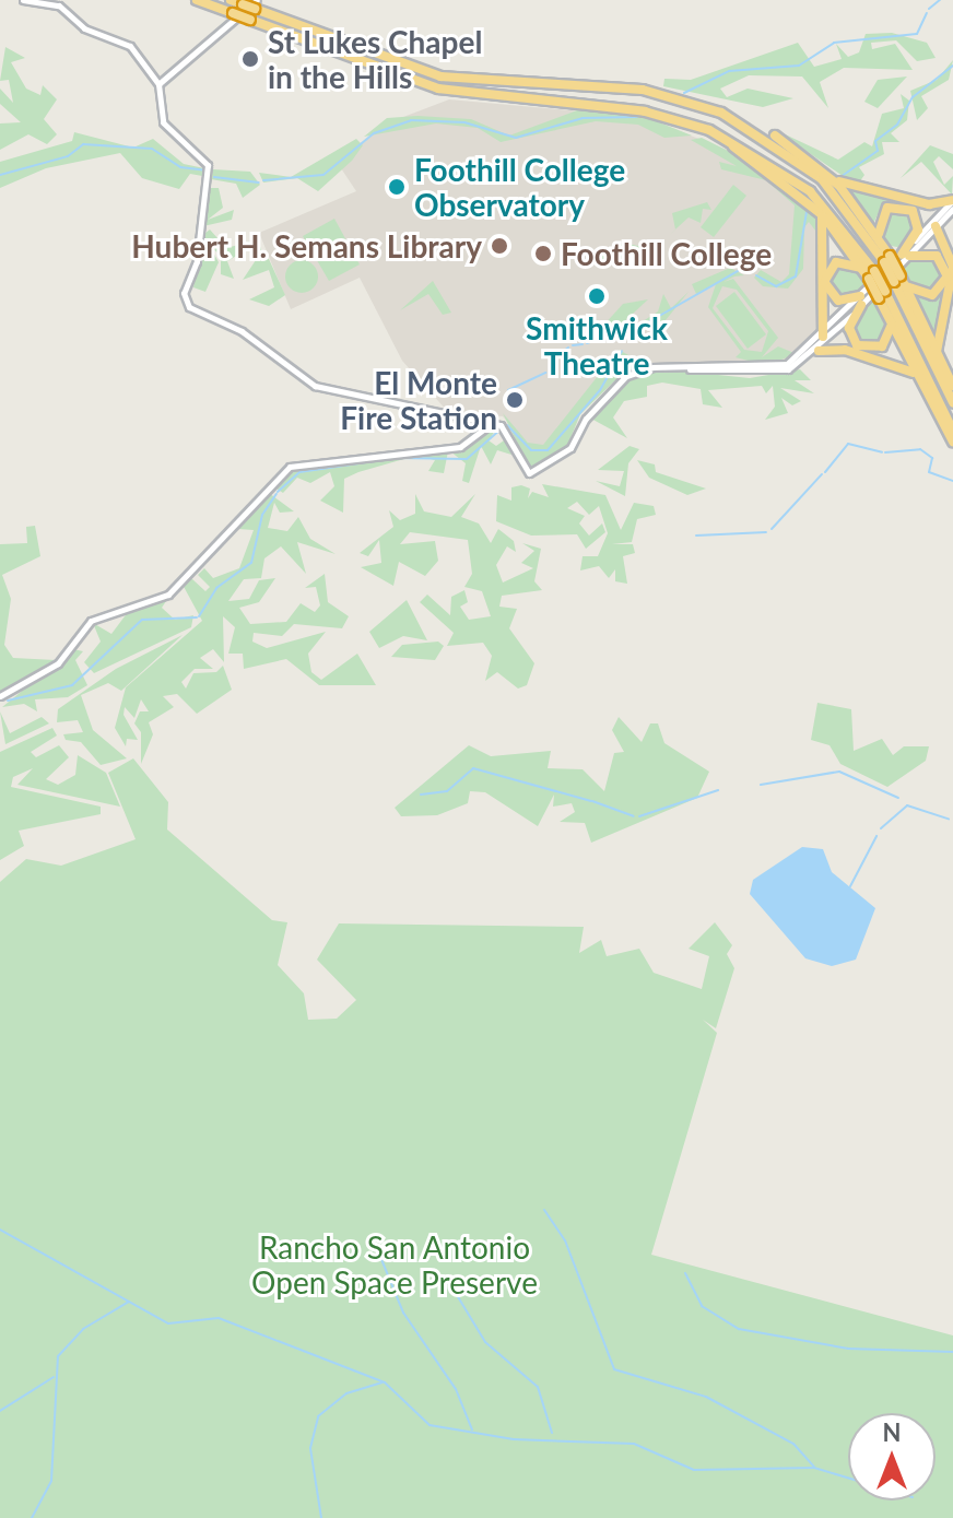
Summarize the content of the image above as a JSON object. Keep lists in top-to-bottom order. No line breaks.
{"parks":["Rancho San Antonio Open Space Preserve"],"places":["St Lukes Chapel in the Hills","Foothill College Observatory","Hubert H. Semans Library","Foothill College","Smithwick Theatre","El Monte Fire Station"],"north":"top"}
